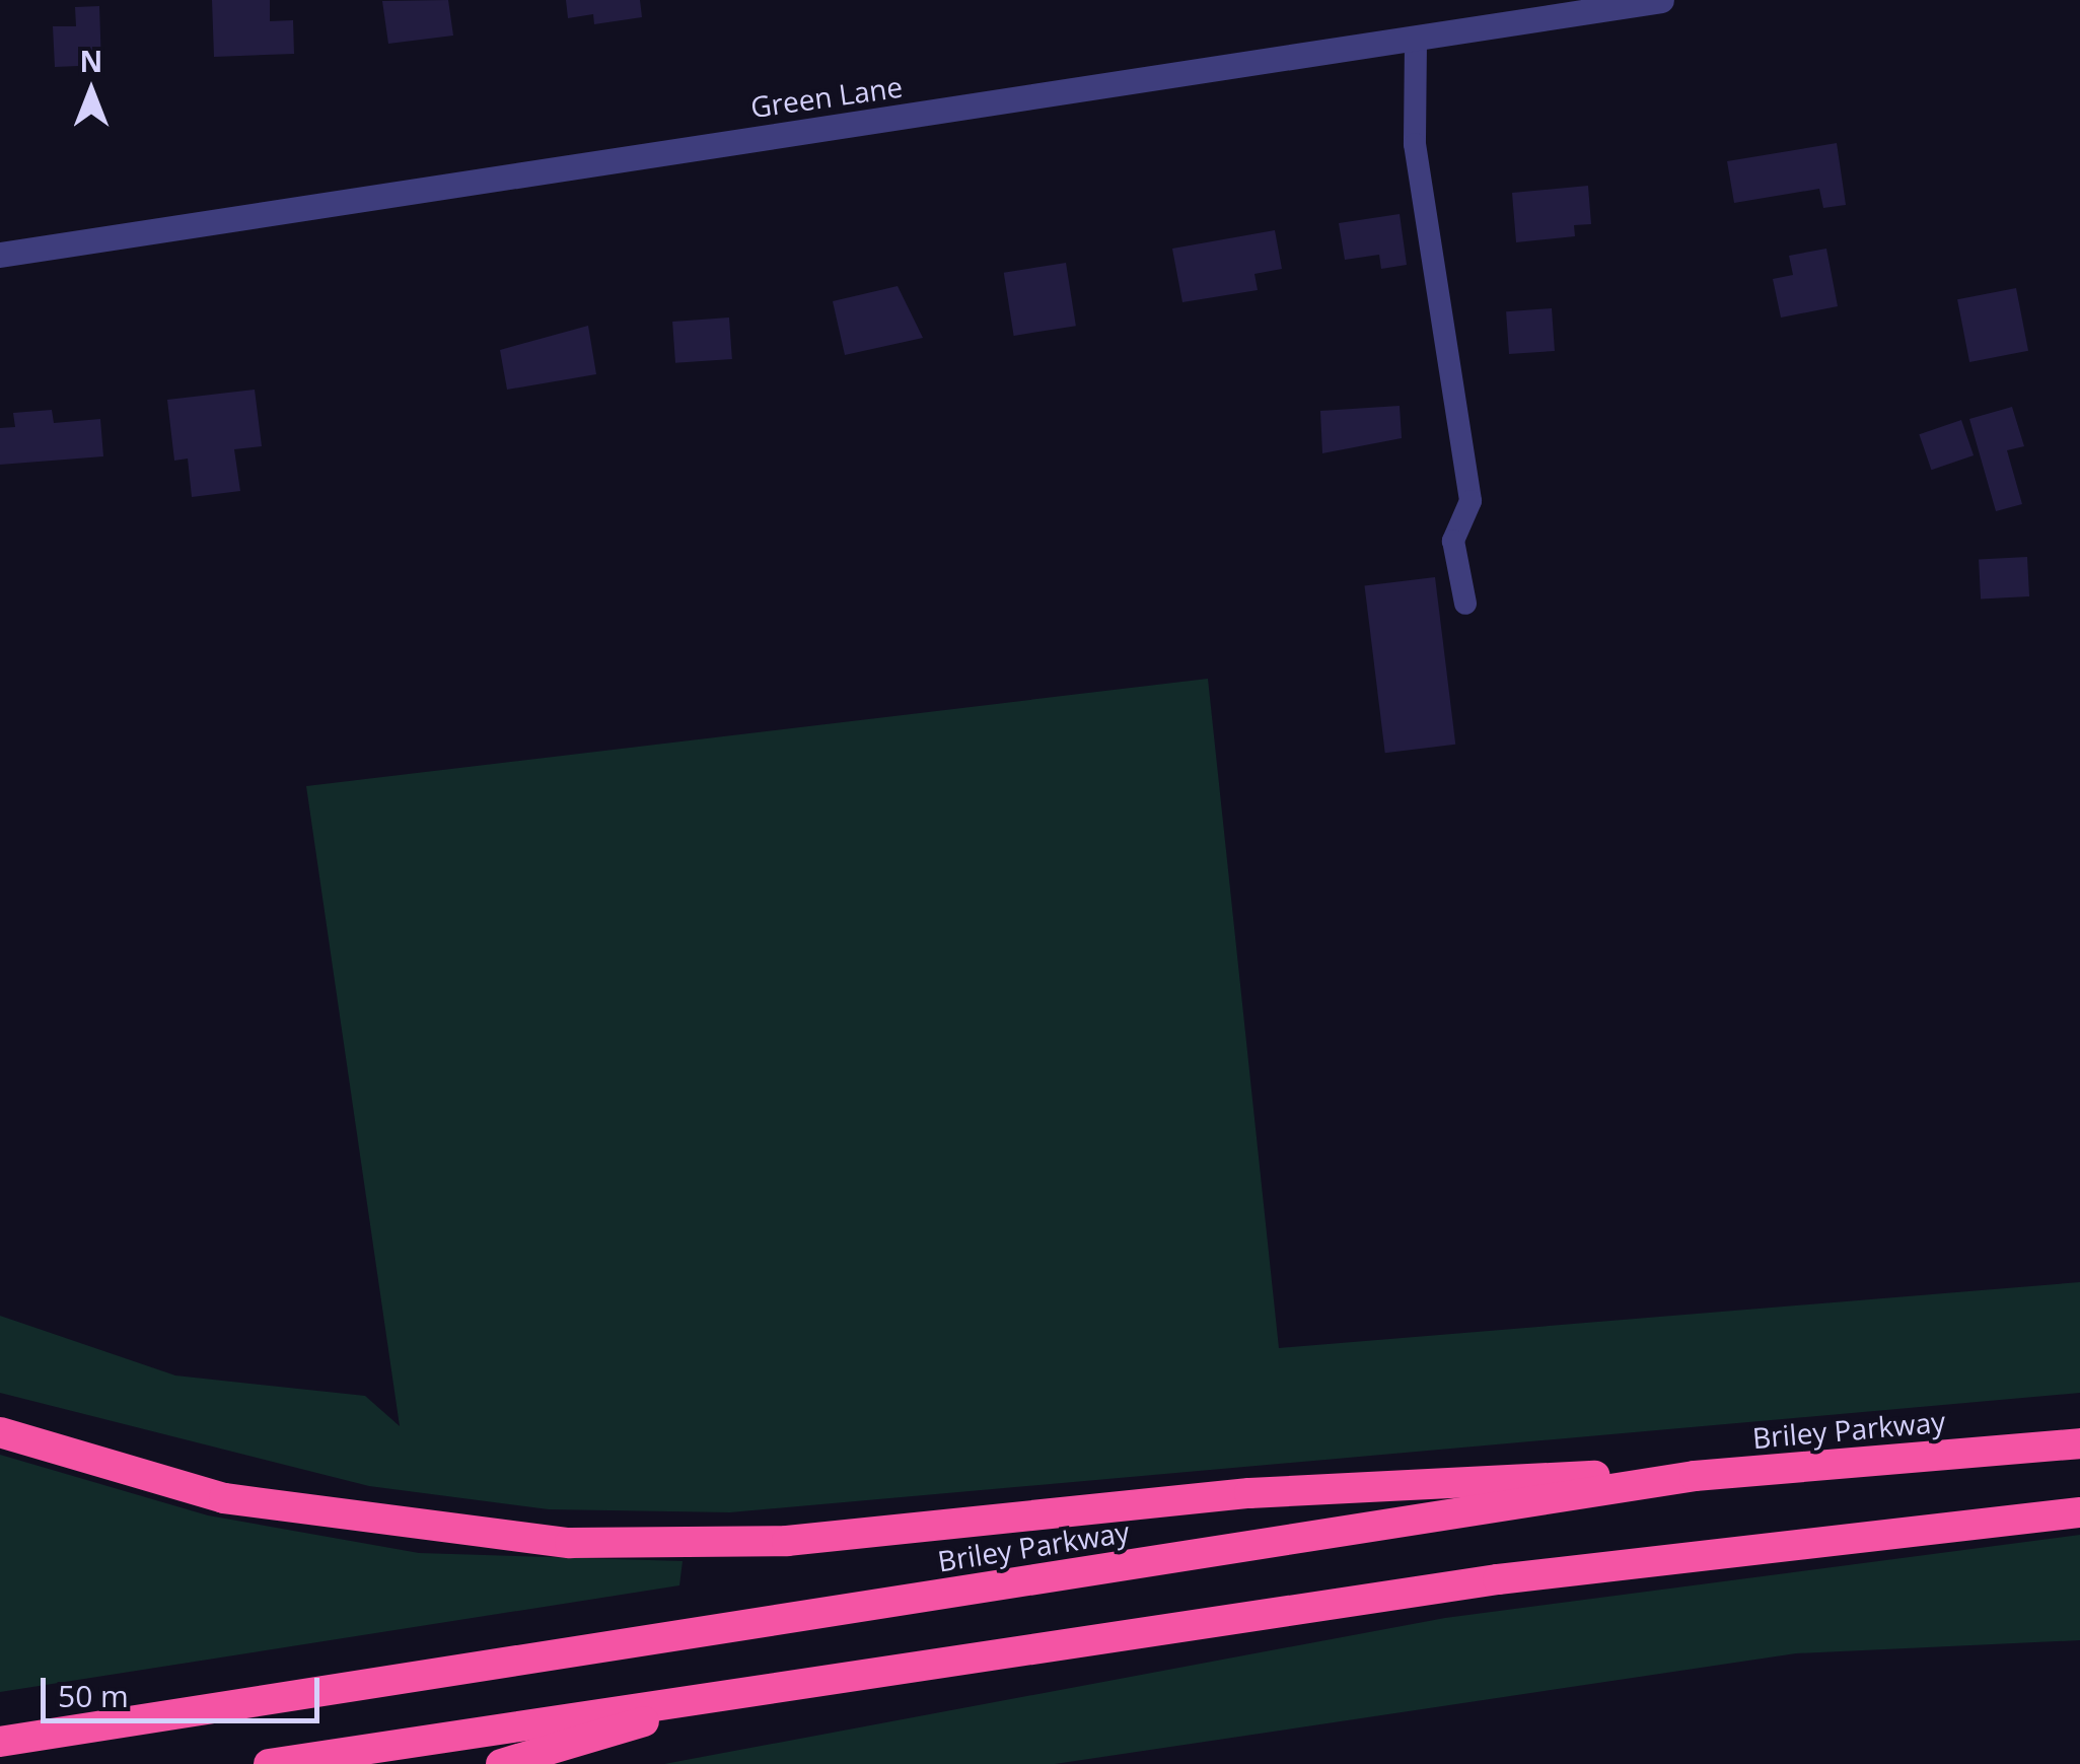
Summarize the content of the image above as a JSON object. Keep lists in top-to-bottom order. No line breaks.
{"streets":{"highway":["Briley Parkway"],"street":["Green Lane"]},"scale_bar":"50 m","north":"top"}
